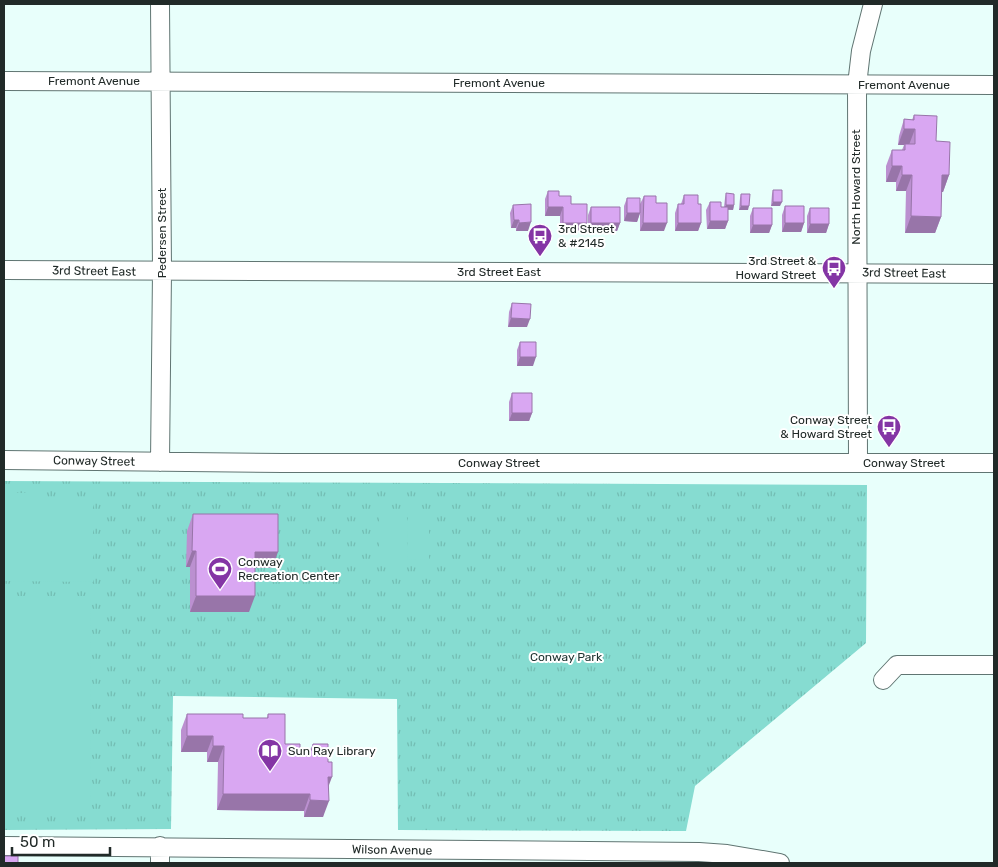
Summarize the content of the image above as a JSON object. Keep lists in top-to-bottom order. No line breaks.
{"streets":{"street":["Fremont Avenue","North Howard Street","Pedersen Street","3rd Street East","Conway Street","Wilson Avenue"]},"crossings":[["Fremont Avenue","North Howard Street"],["Fremont Avenue","Pedersen Street"],["North Howard Street","3rd Street East"],["North Howard Street","Conway Street"],["Pedersen Street","3rd Street East"],["Pedersen Street","Conway Street"]],"parks":["Conway Park"],"places":{"bus stop":["3rd Street & #2145","3rd Street & Howard Street","Conway Street & Howard Street"],"sports":["Conway Recreation Center"],"library":["Sun Ray Library"]},"scale_bar":"50 m"}
